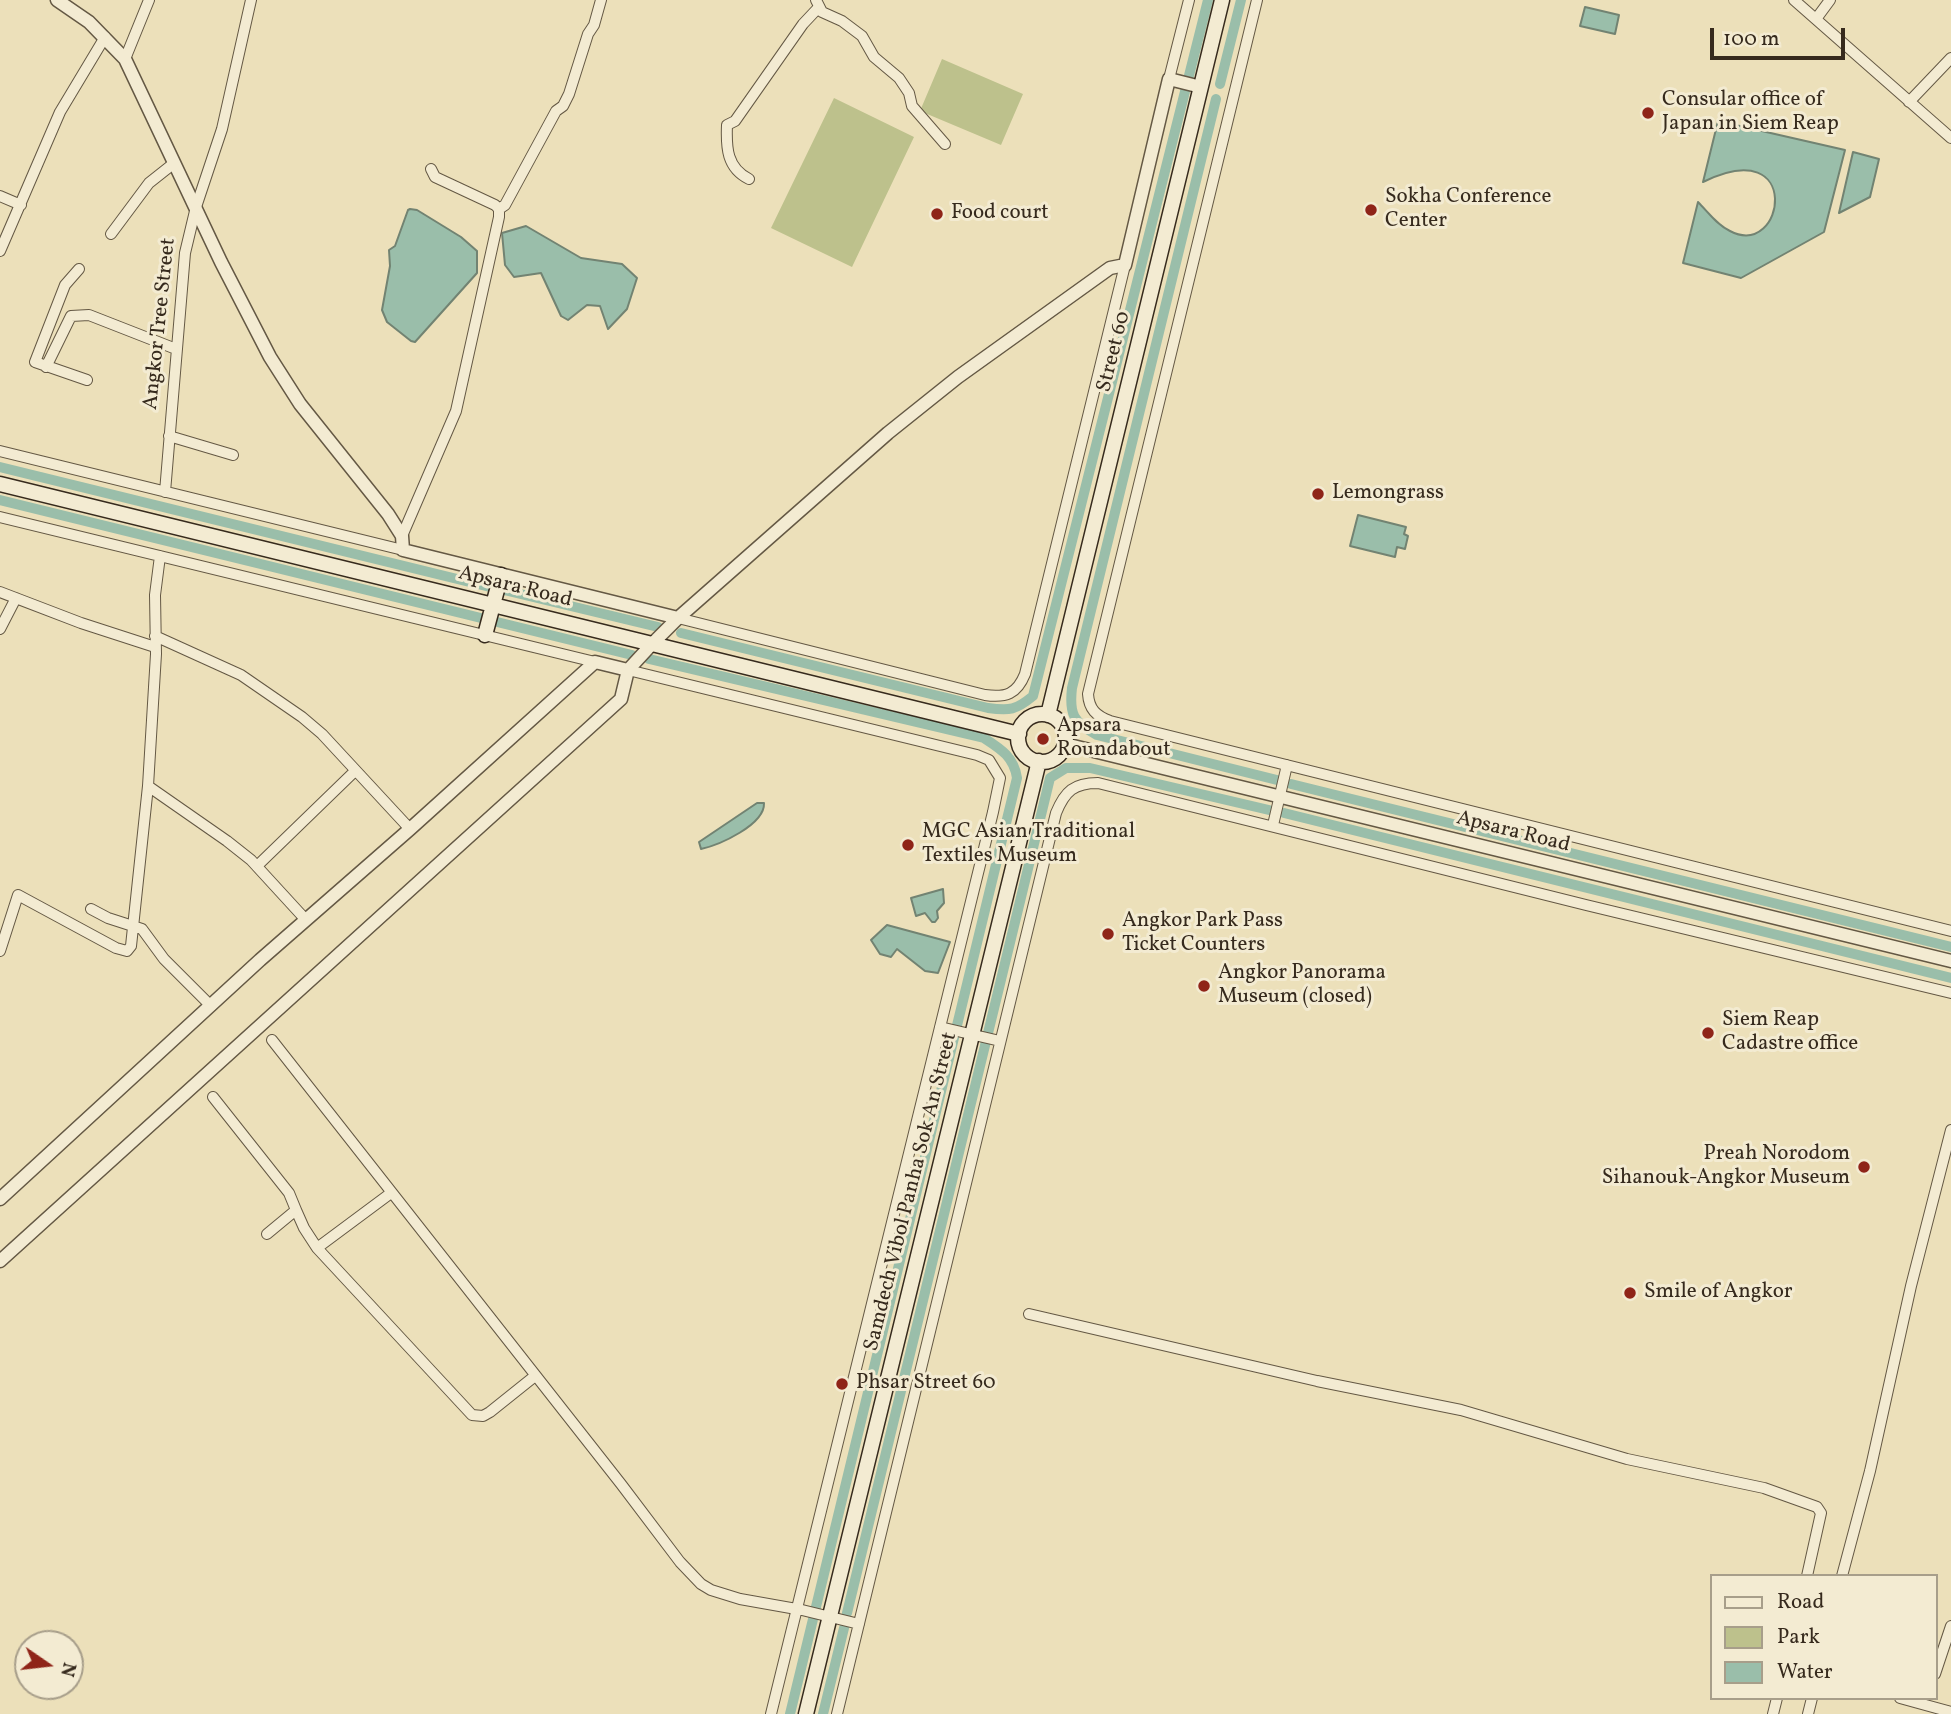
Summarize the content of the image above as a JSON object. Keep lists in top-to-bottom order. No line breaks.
{"streets":{"main road":["Street 60","Apsara Road","Samdech Vibol Panha Sok An Street"],"street":["Angkor Tree Street"]},"crossings":[["Street 60","Apsara Road"],["Street 60","Samdech Vibol Panha Sok An Street"],["Apsara Road","Samdech Vibol Panha Sok An Street"]],"places":["Consular office of Japan in Siem Reap","Sokha Conference Center","Food court","Lemongrass","Apsara Roundabout","MGC Asian Traditional Textiles Museum","Angkor Park Pass Ticket Counters","Angkor Panorama Museum (closed)","Siem Reap Cadastre office","Preah Norodom Sihanouk-Angkor Museum","Smile of Angkor","Phsar Street 60"],"legend":["Road","Park","Water"],"scale_bar":"100 m","north":"right"}
